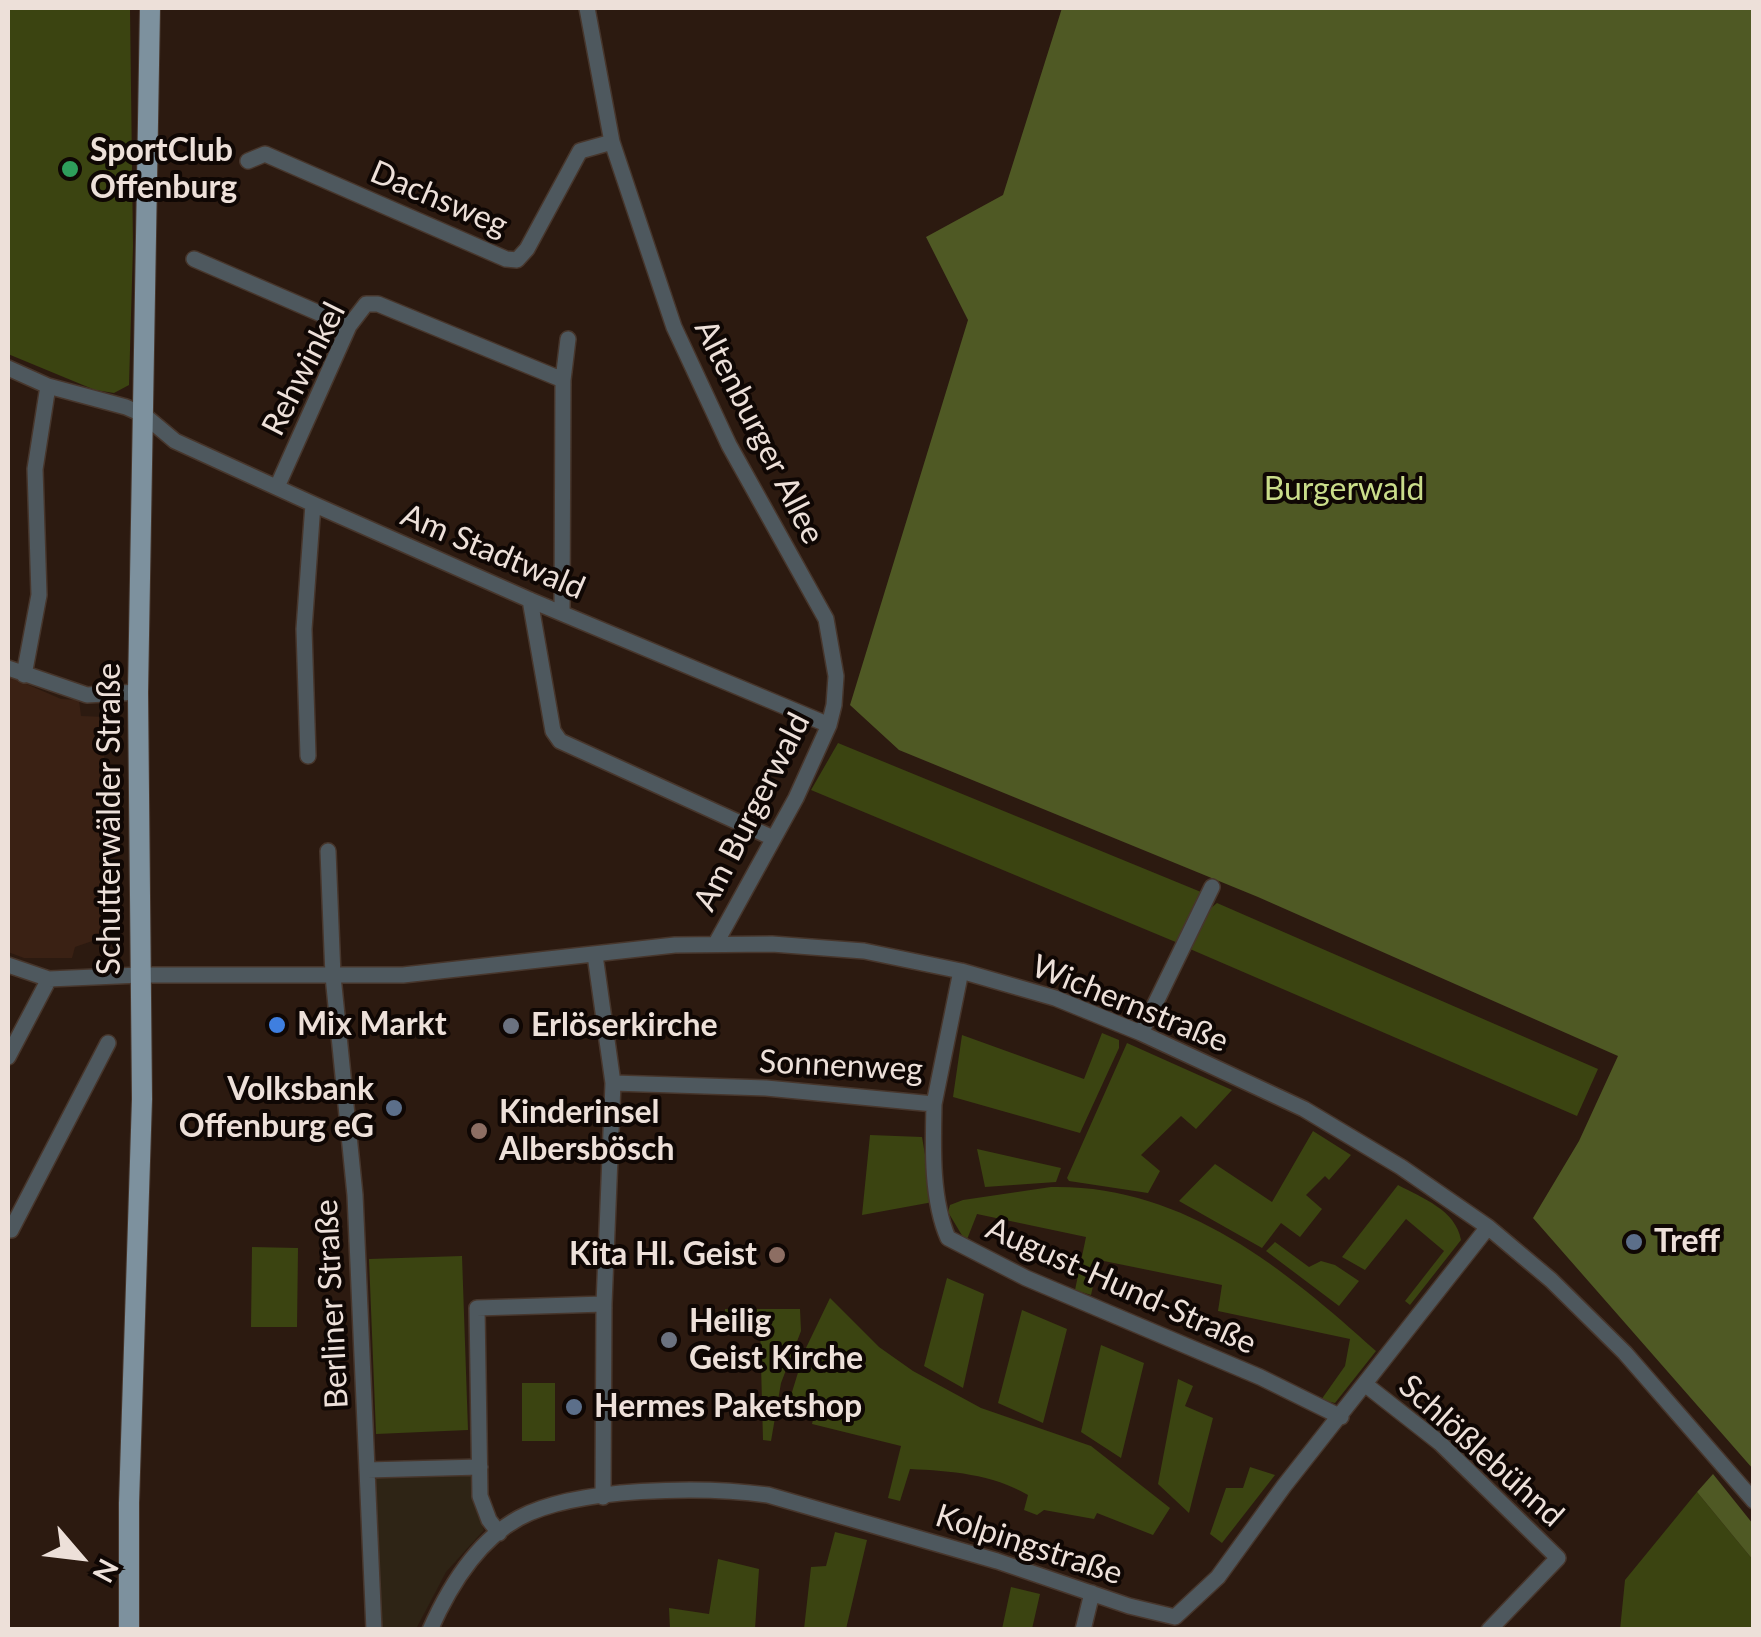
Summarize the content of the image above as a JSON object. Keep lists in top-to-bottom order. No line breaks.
{"streets":{"main road":["Schutterwälder Straße"],"street":["Dachsweg","Rehwinkel","Altenburger Allee","Am Stadtwald","Am Burgerwald","Wichernstraße","Sonnenweg","August-Hund-Straße","Berliner Straße","Schlößlebühnd","Kolpingstraße"]},"crossings":[["Dachsweg","Altenburger Allee"],["Rehwinkel","Am Stadtwald"],["Altenburger Allee","Am Burgerwald"],["Am Stadtwald","Am Burgerwald"],["Am Stadtwald","Schutterwälder Straße"],["Am Burgerwald","Wichernstraße"],["Schutterwälder Straße","Wichernstraße"],["Wichernstraße","Sonnenweg"],["Wichernstraße","Berliner Straße"],["Wichernstraße","Kolpingstraße"],["Sonnenweg","August-Hund-Straße"],["August-Hund-Straße","Kolpingstraße"],["Schlößlebühnd","Kolpingstraße"]],"parks":["Burgerwald"],"places":["SportClub Offenburg","Mix Markt","Erlöserkirche","Volksbank Offenburg eG","Kinderinsel Albersbösch","Treff","Kita Hl. Geist","Heilig Geist Kirche","Hermes Paketshop"],"north":"bottom right"}
